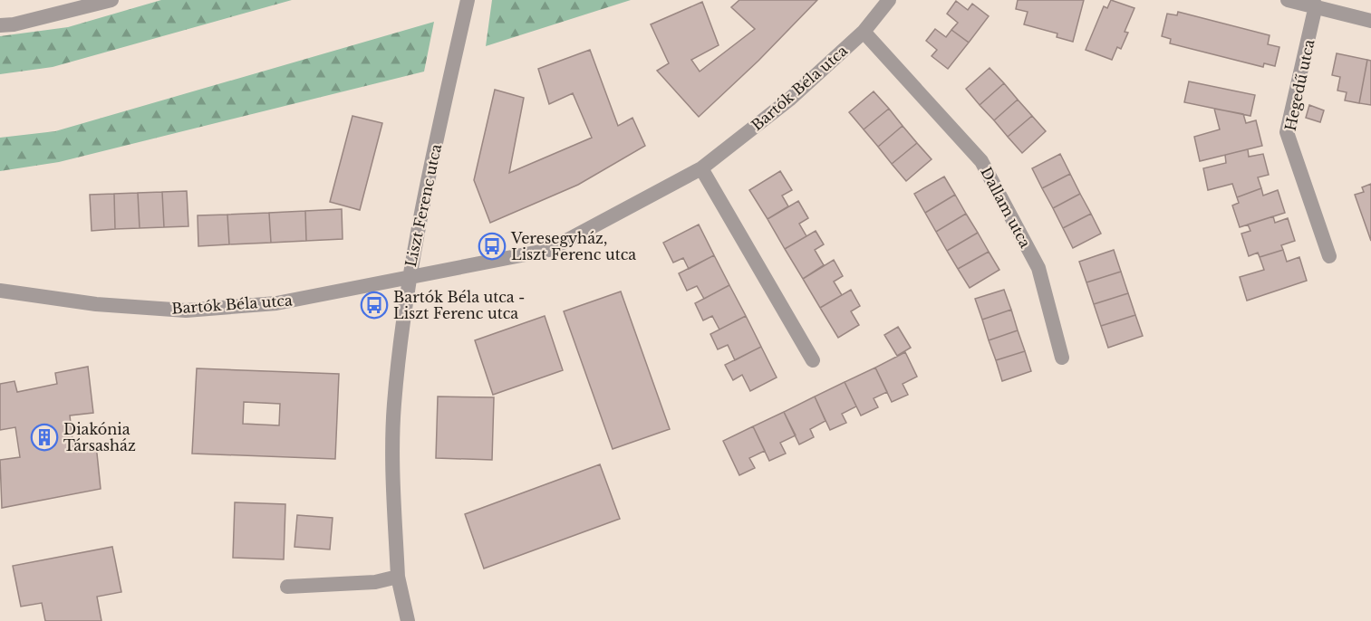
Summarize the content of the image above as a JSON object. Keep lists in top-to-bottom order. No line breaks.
{"streets":{"street":["Hegedű utca","Bartók Béla utca","Liszt Ferenc utca","Dallam utca"]},"crossings":[["Bartók Béla utca","Liszt Ferenc utca"],["Bartók Béla utca","Dallam utca"]],"places":{"bus stop":["Veresegyház, Liszt Ferenc utca","Bartók Béla utca - Liszt Ferenc utca"],"building":["Diakónia Társasház"]}}
